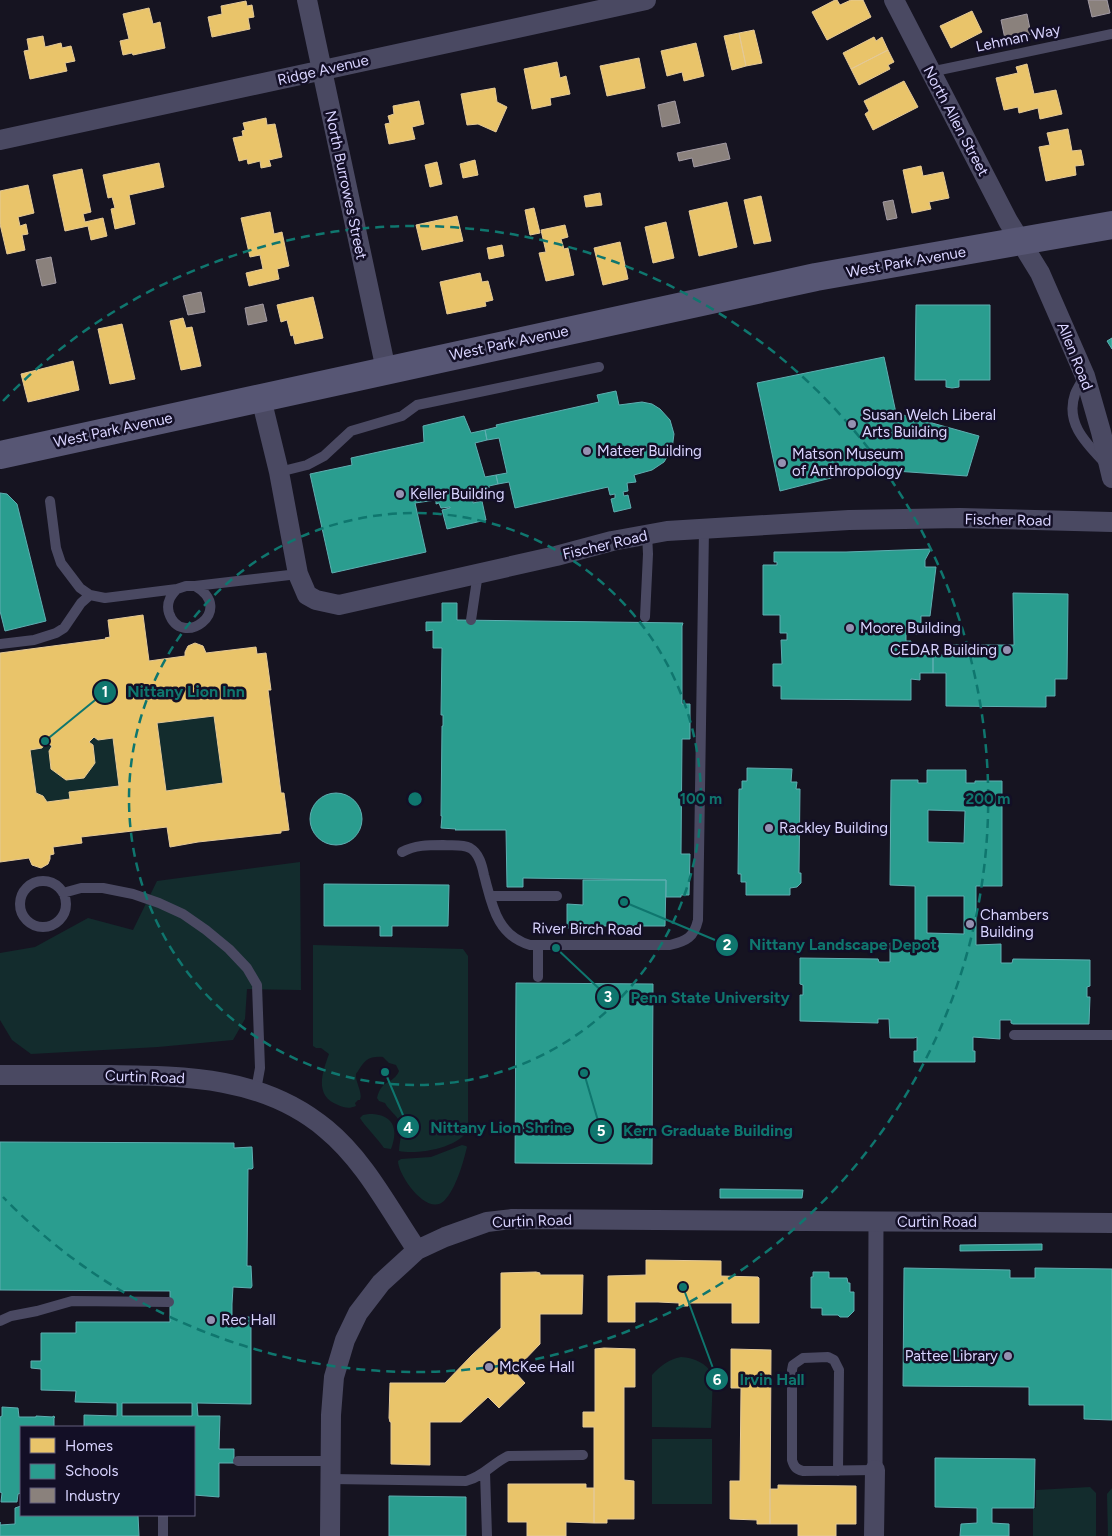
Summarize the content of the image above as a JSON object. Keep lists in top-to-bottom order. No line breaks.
{"streets":{"main road":["West Park Avenue"],"street":["Ridge Avenue","North Allen Street","North Burrowes Street","Allen Road","Fischer Road","Curtin Road"],"lane":["Lehman Way","River Birch Road"]},"crossings":[["Lehman Way","North Allen Street"],["Ridge Avenue","North Burrowes Street"],["North Allen Street","West Park Avenue"],["North Allen Street","Allen Road"],["North Burrowes Street","West Park Avenue"],["West Park Avenue","Allen Road"],["West Park Avenue","Fischer Road"],["Fischer Road","River Birch Road"]],"places":["Susan Welch Liberal Arts Building","Mateer Building","Matson Museum of Anthropology","Keller Building","Moore Building","CEDAR Building","Nittany Lion Inn","Rackley Building","Nittany Landscape Depot","Chambers Building","Penn State University","Nittany Lion Shrine","Kern Graduate Building","Irvin Hall","Rec Hall","Pattee Library","McKee Hall"],"legend":["Homes","Schools","Industry"],"rings":["100 m","200 m"]}
